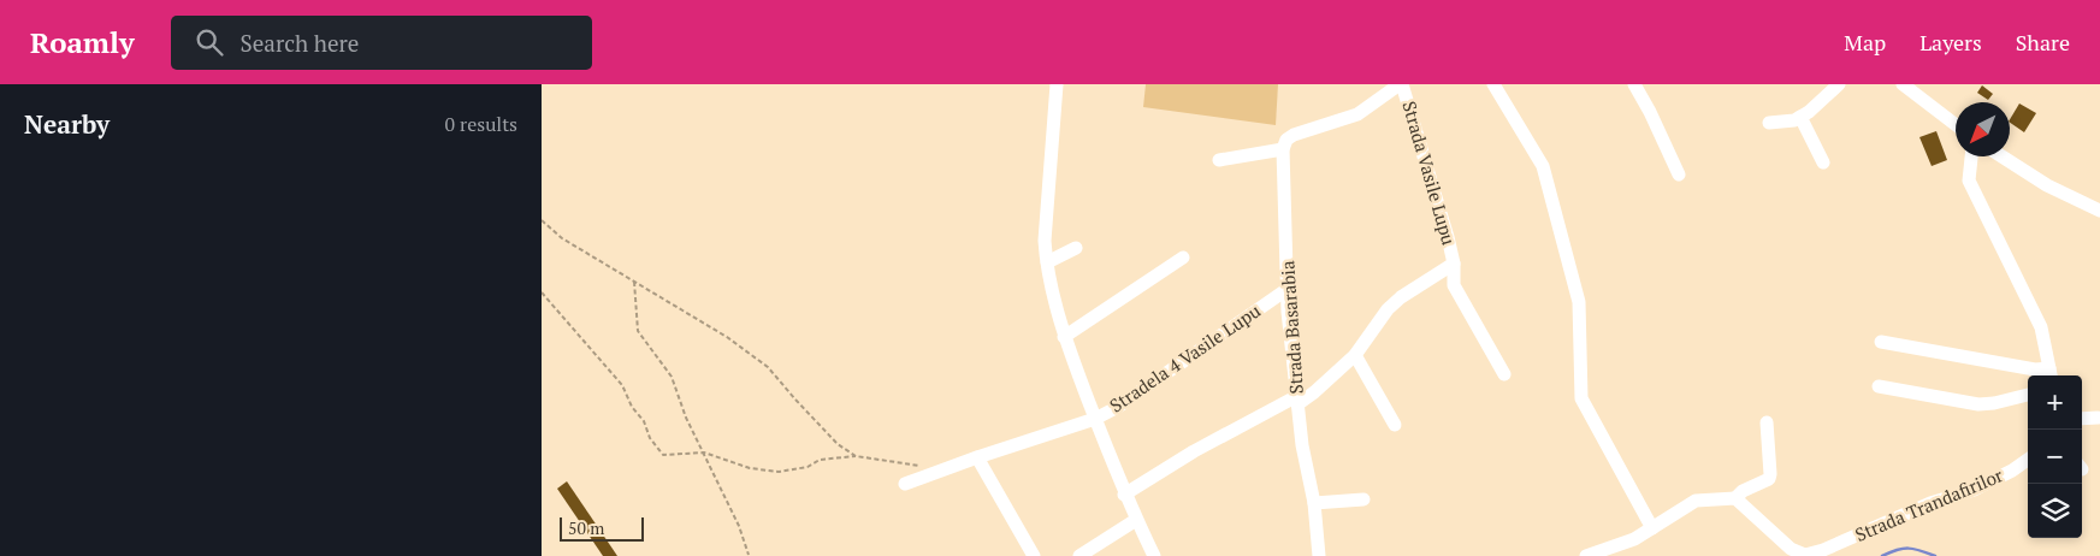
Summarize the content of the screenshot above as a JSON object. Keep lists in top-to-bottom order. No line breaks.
{"streets":{"street":["Strada Vasile Lupu","Strada Basarabia","Stradela 4 Vasile Lupu","Strada Trandafirilor"]},"crossings":[["Strada Vasile Lupu","Strada Basarabia"],["Strada Basarabia","Stradela 4 Vasile Lupu"]],"scale_bar":"50 m","north":"bottom left","page":{"header":"Roamly","search":"Search here","nav":["Map","Layers","Share"],"heading":["Nearby","0 results"],"map_buttons":["+","−"],"scale":"50 m"}}
